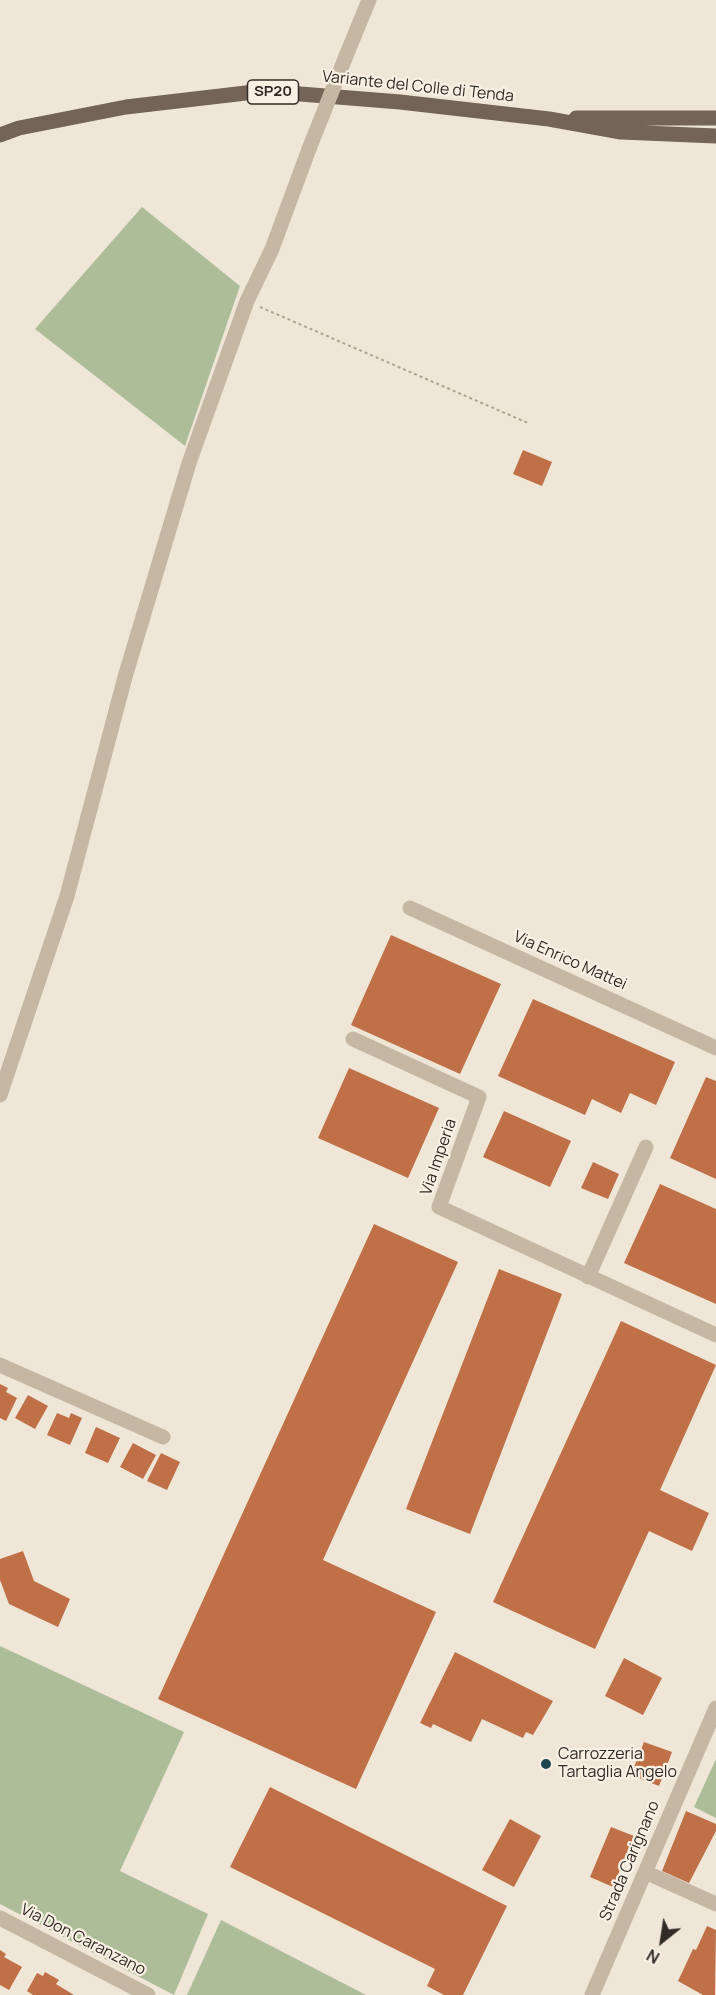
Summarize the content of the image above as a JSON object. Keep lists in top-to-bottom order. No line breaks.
{"streets":{"main road":["Variante del Colle di Tenda","SP20"],"street":["Via Enrico Mattei","Via Imperia","Strada Carignano","Via Don Caranzano"]},"crossings":[["Variante del Colle di Tenda","SP20"]],"places":["Carrozzeria Tartaglia Angelo"],"north":"bottom left"}
